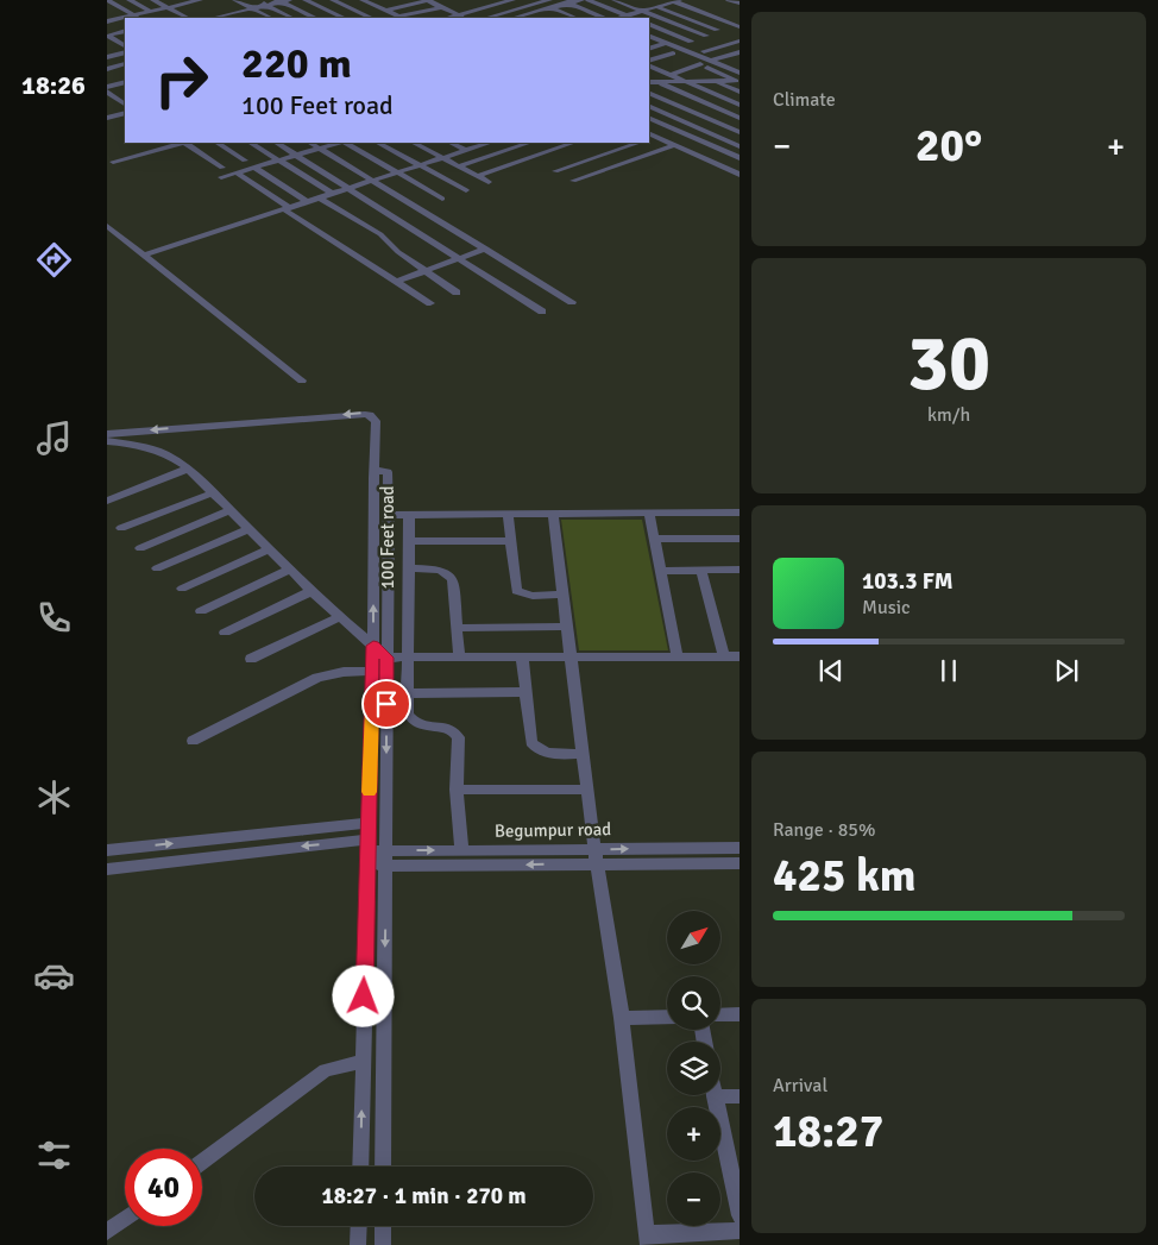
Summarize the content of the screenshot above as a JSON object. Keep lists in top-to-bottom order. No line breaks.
{"streets":{"street":["100 Feet road","Begumpur road"]},"crossings":[["100 Feet road","Begumpur road"]],"north":"top right","page":{"tabs":"18:26","tile":["Climate",["30","km/h"],["Range · 85%","425 km"],["Arrival","18:27"]],"turn":["220 m","100 Feet road"],"heat":["−","20°","+"],"song":["103.3 FM","Music"],"map_buttons":["+","−"],"limit":"40","trip":"18:27 · 1 min · 270 m"}}
